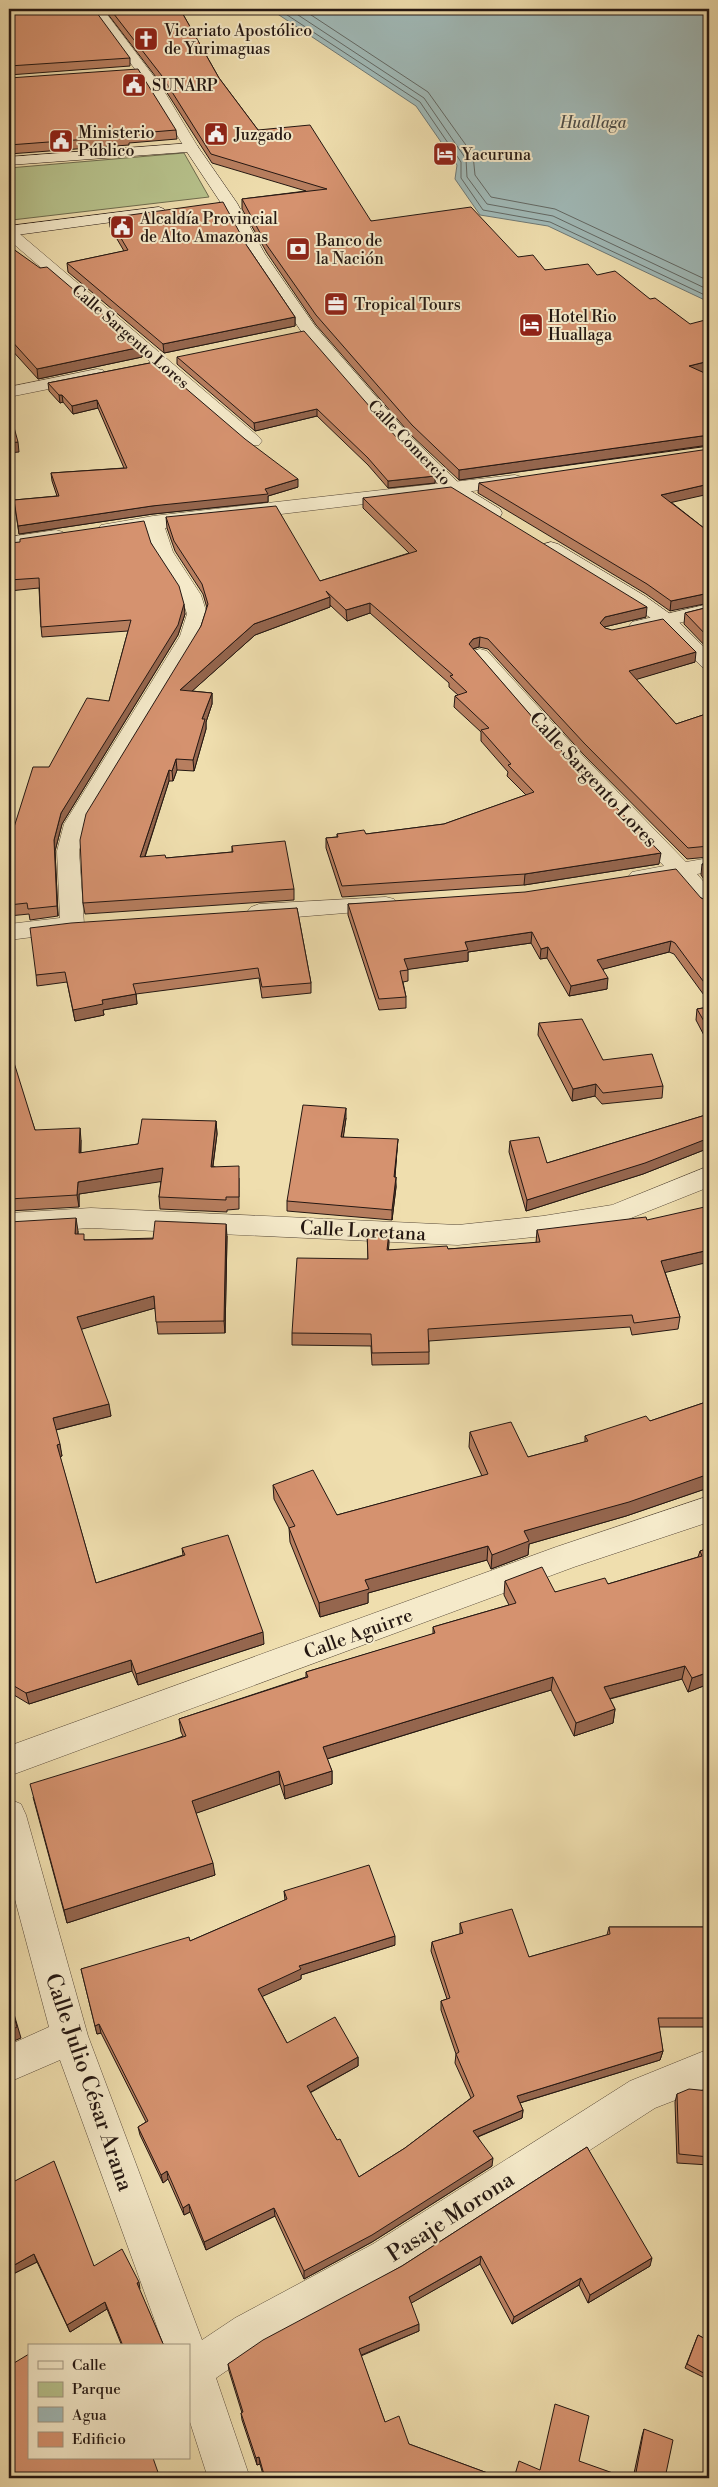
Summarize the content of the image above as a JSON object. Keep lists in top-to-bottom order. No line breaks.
{"streets":{"street":["Calle Sargento Lores","Calle Comercio","Calle Loretana","Calle Aguirre","Calle Julio César Arana","Pasaje Morona"]},"water":["Huallaga"],"places":{"church":["Vicariato Apostólico de Yurimaguas"],"public building":["SUNARP","Juzgado","Ministerio Público","Alcaldía Provincial de Alto Amazonas"],"hotel":["Yacuruna","Hotel Rio Huallaga"],"bank":["Banco de la Nación"],"office":["Tropical Tours"]},"legend":["Calle","Parque","Agua","Edificio"]}
